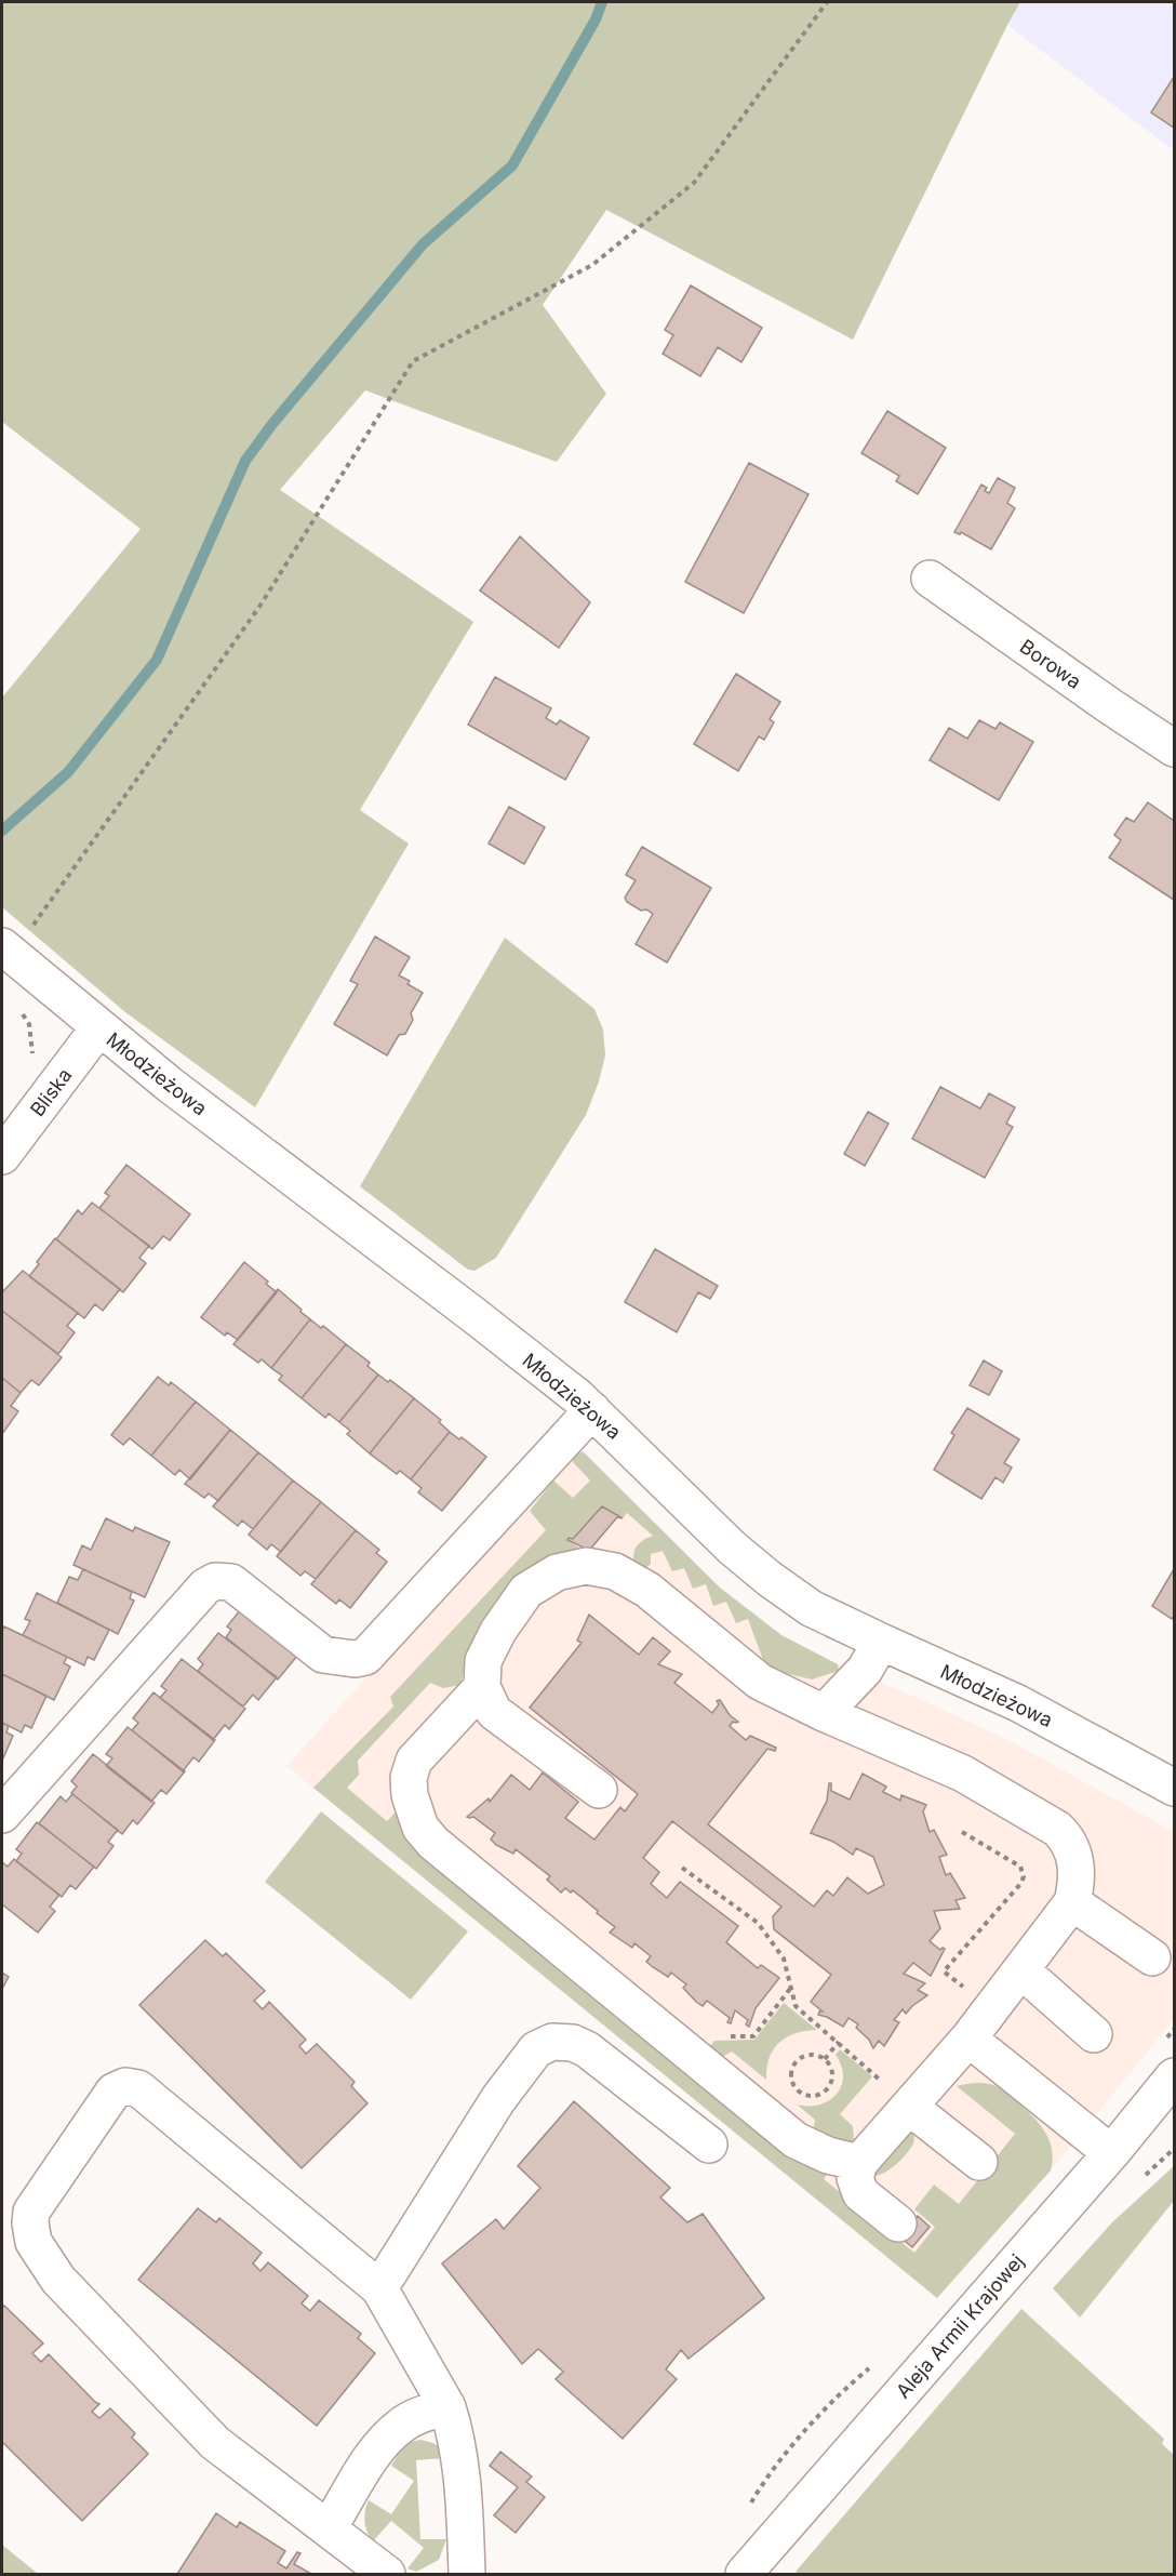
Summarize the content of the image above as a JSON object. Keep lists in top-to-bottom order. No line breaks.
{"streets":{"street":["Borowa","Młodzieżowa","Bliska","Aleja Armii Krajowej"]},"crossings":[["Młodzieżowa","Bliska"]]}
